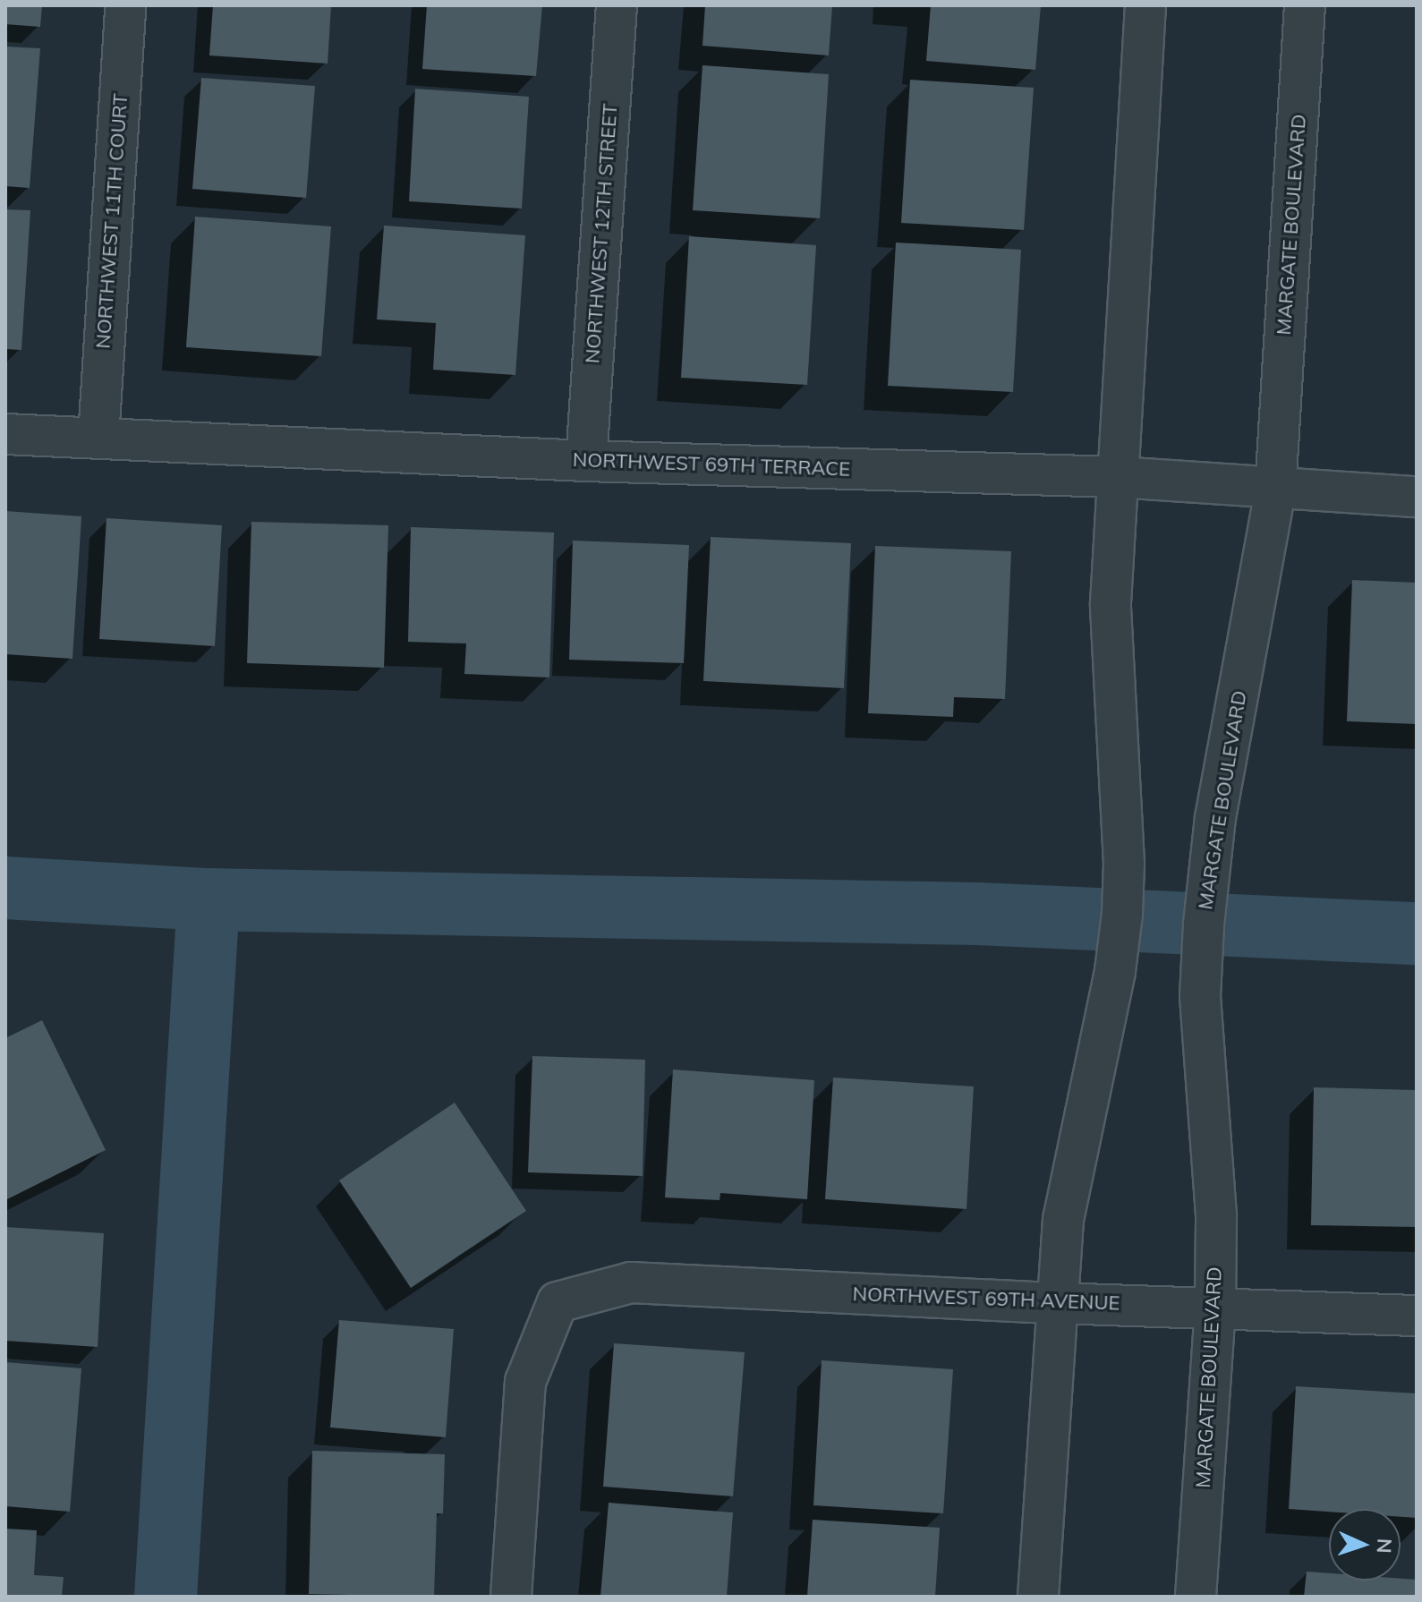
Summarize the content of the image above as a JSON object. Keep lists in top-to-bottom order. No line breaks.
{"streets":{"street":["NORTHWEST 11TH COURT","MARGATE BOULEVARD","NORTHWEST 12TH STREET","NORTHWEST 69TH TERRACE","NORTHWEST 69TH AVENUE"]},"crossings":[["NORTHWEST 11TH COURT","NORTHWEST 69TH TERRACE"],["MARGATE BOULEVARD","NORTHWEST 69TH TERRACE"],["MARGATE BOULEVARD","NORTHWEST 69TH AVENUE"],["NORTHWEST 12TH STREET","NORTHWEST 69TH TERRACE"]],"north":"right"}
